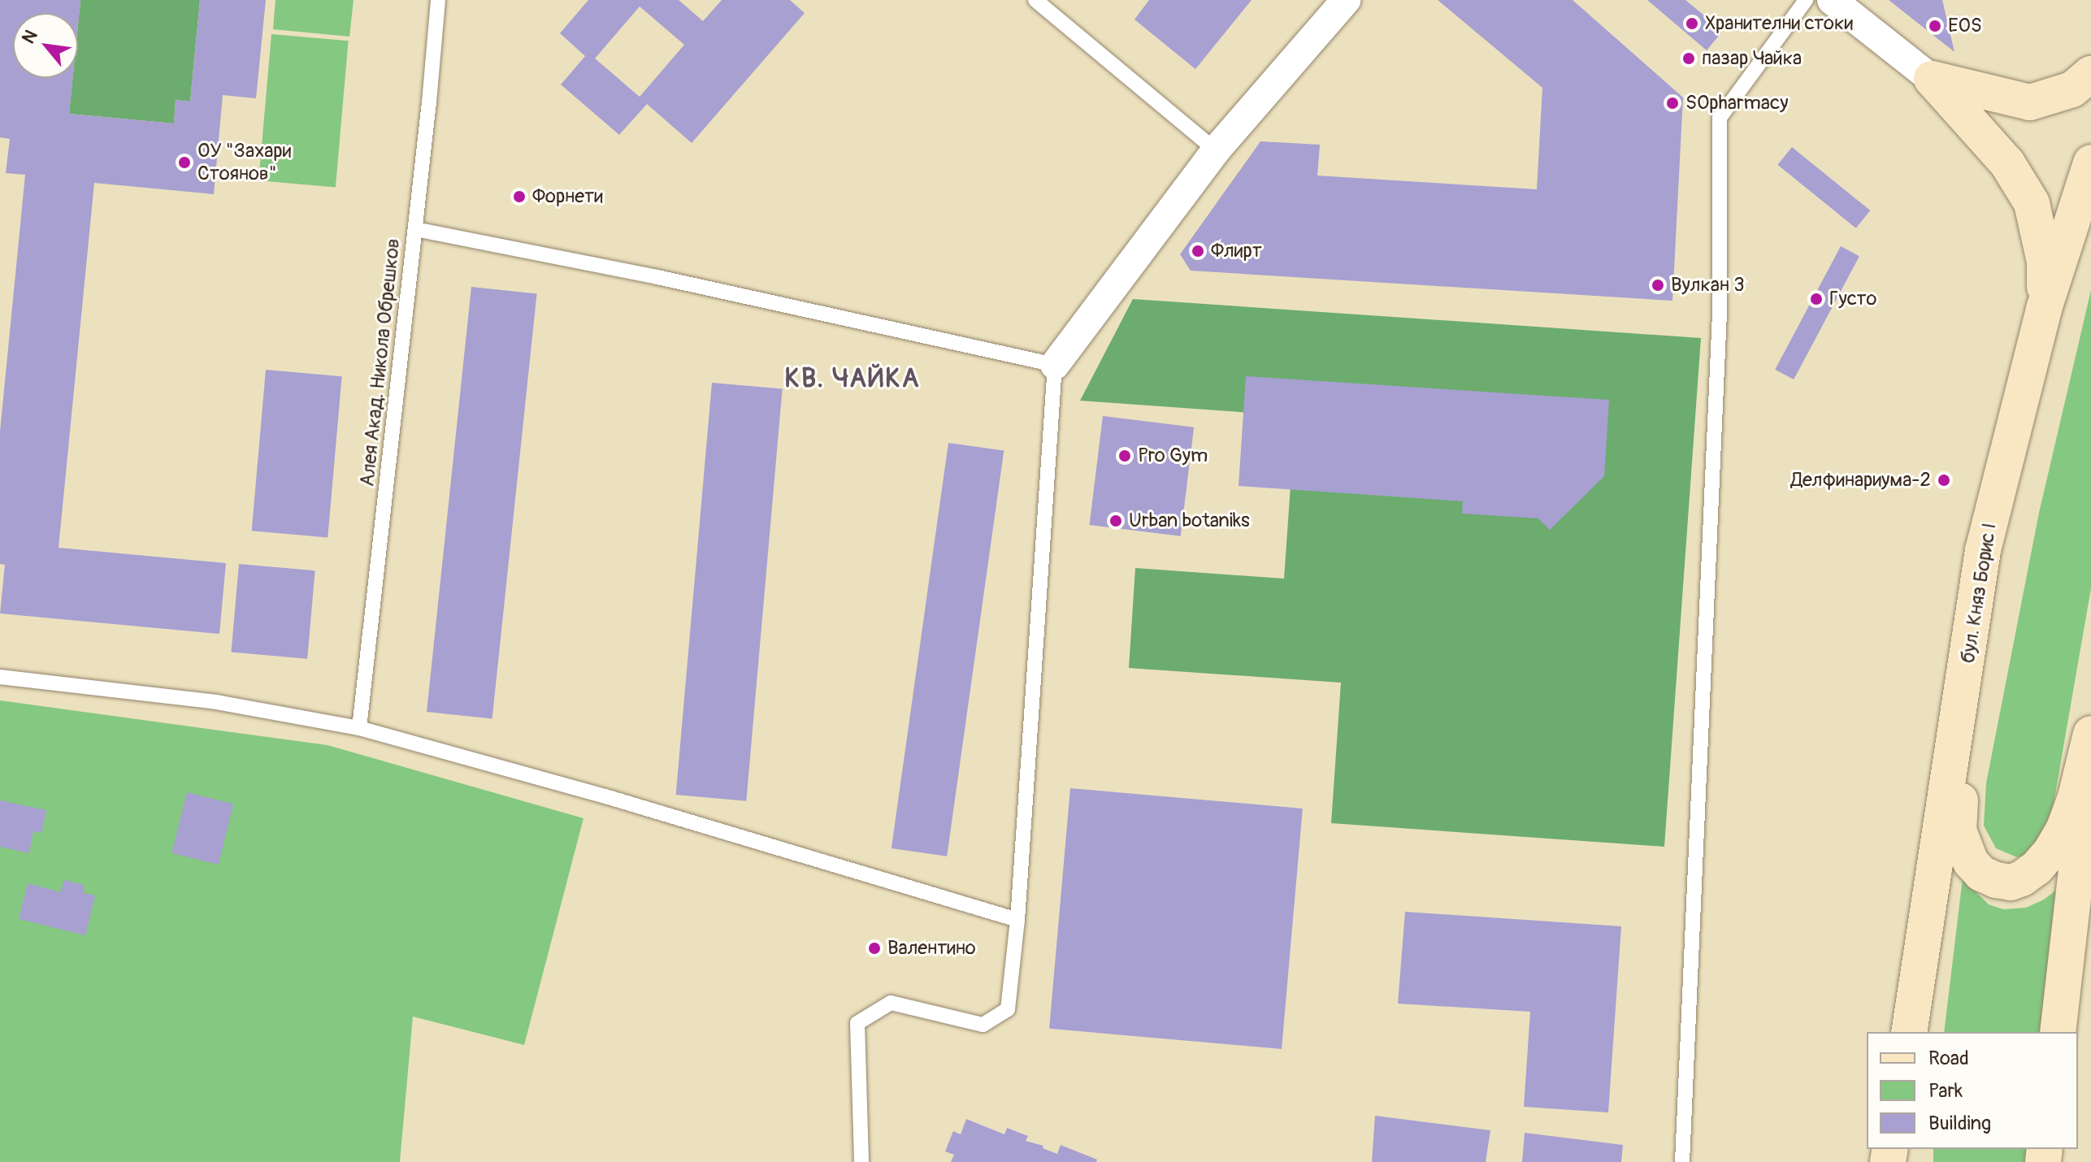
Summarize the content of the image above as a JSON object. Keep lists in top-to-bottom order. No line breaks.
{"streets":{"main road":["бул. Княз Борис I"],"lane":["Алея Акад. Никола Обрешков"]},"districts":["КВ. ЧАЙКА"],"places":["Хранителни стоки","EOS","пазар Чайка","SOpharmacy","ОУ \"Захари Стоянов\"","Форнети","Флирт","Вулкан 3","Густо","Pro Gym","Делфинариума-2","Urban botaniks","Валентино"],"legend":["Road","Park","Building"],"north":"top left"}
